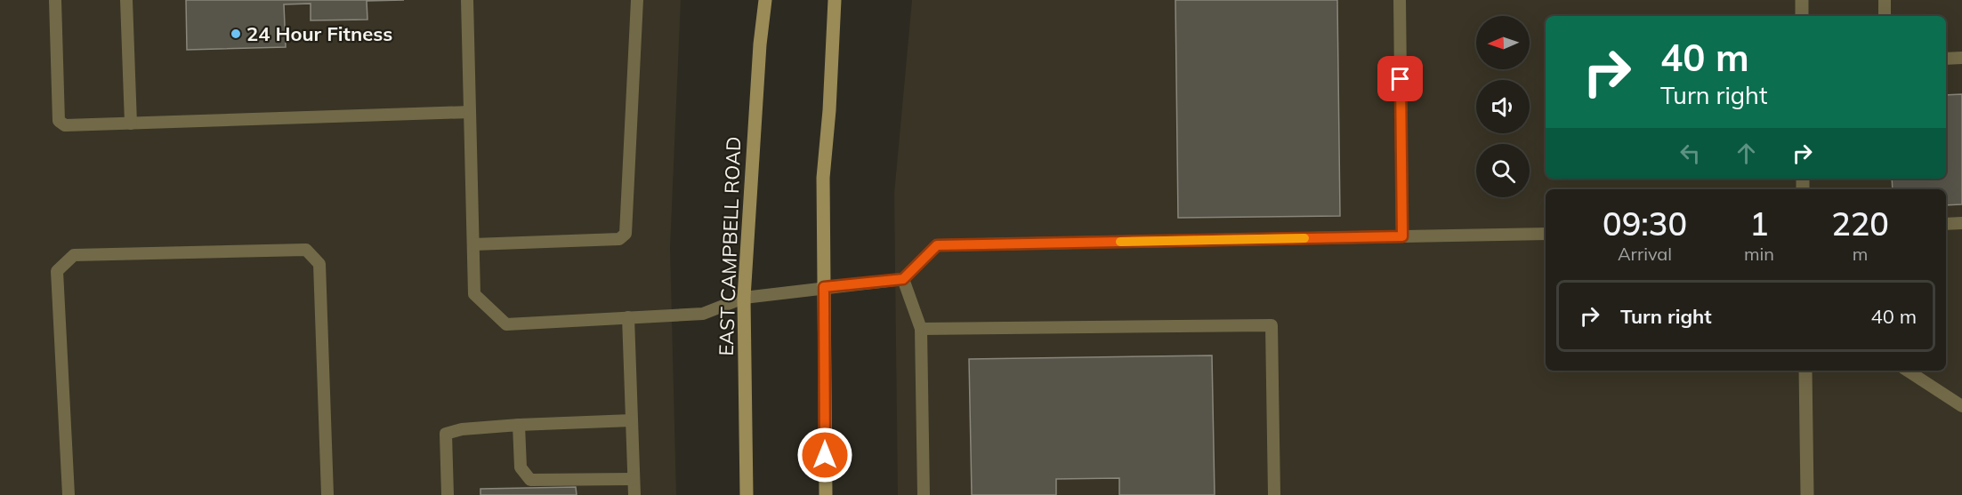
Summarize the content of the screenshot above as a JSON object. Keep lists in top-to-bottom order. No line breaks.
{"streets":{"main road":["EAST CAMPBELL ROAD"]},"places":["24 Hour Fitness"],"north":"left","page":{"turn":["40 m","Turn right"],"eta":["09:30","Arrival","1","min","220","m"],"list":[{"name":"Turn right","value":"40 m"}]}}
